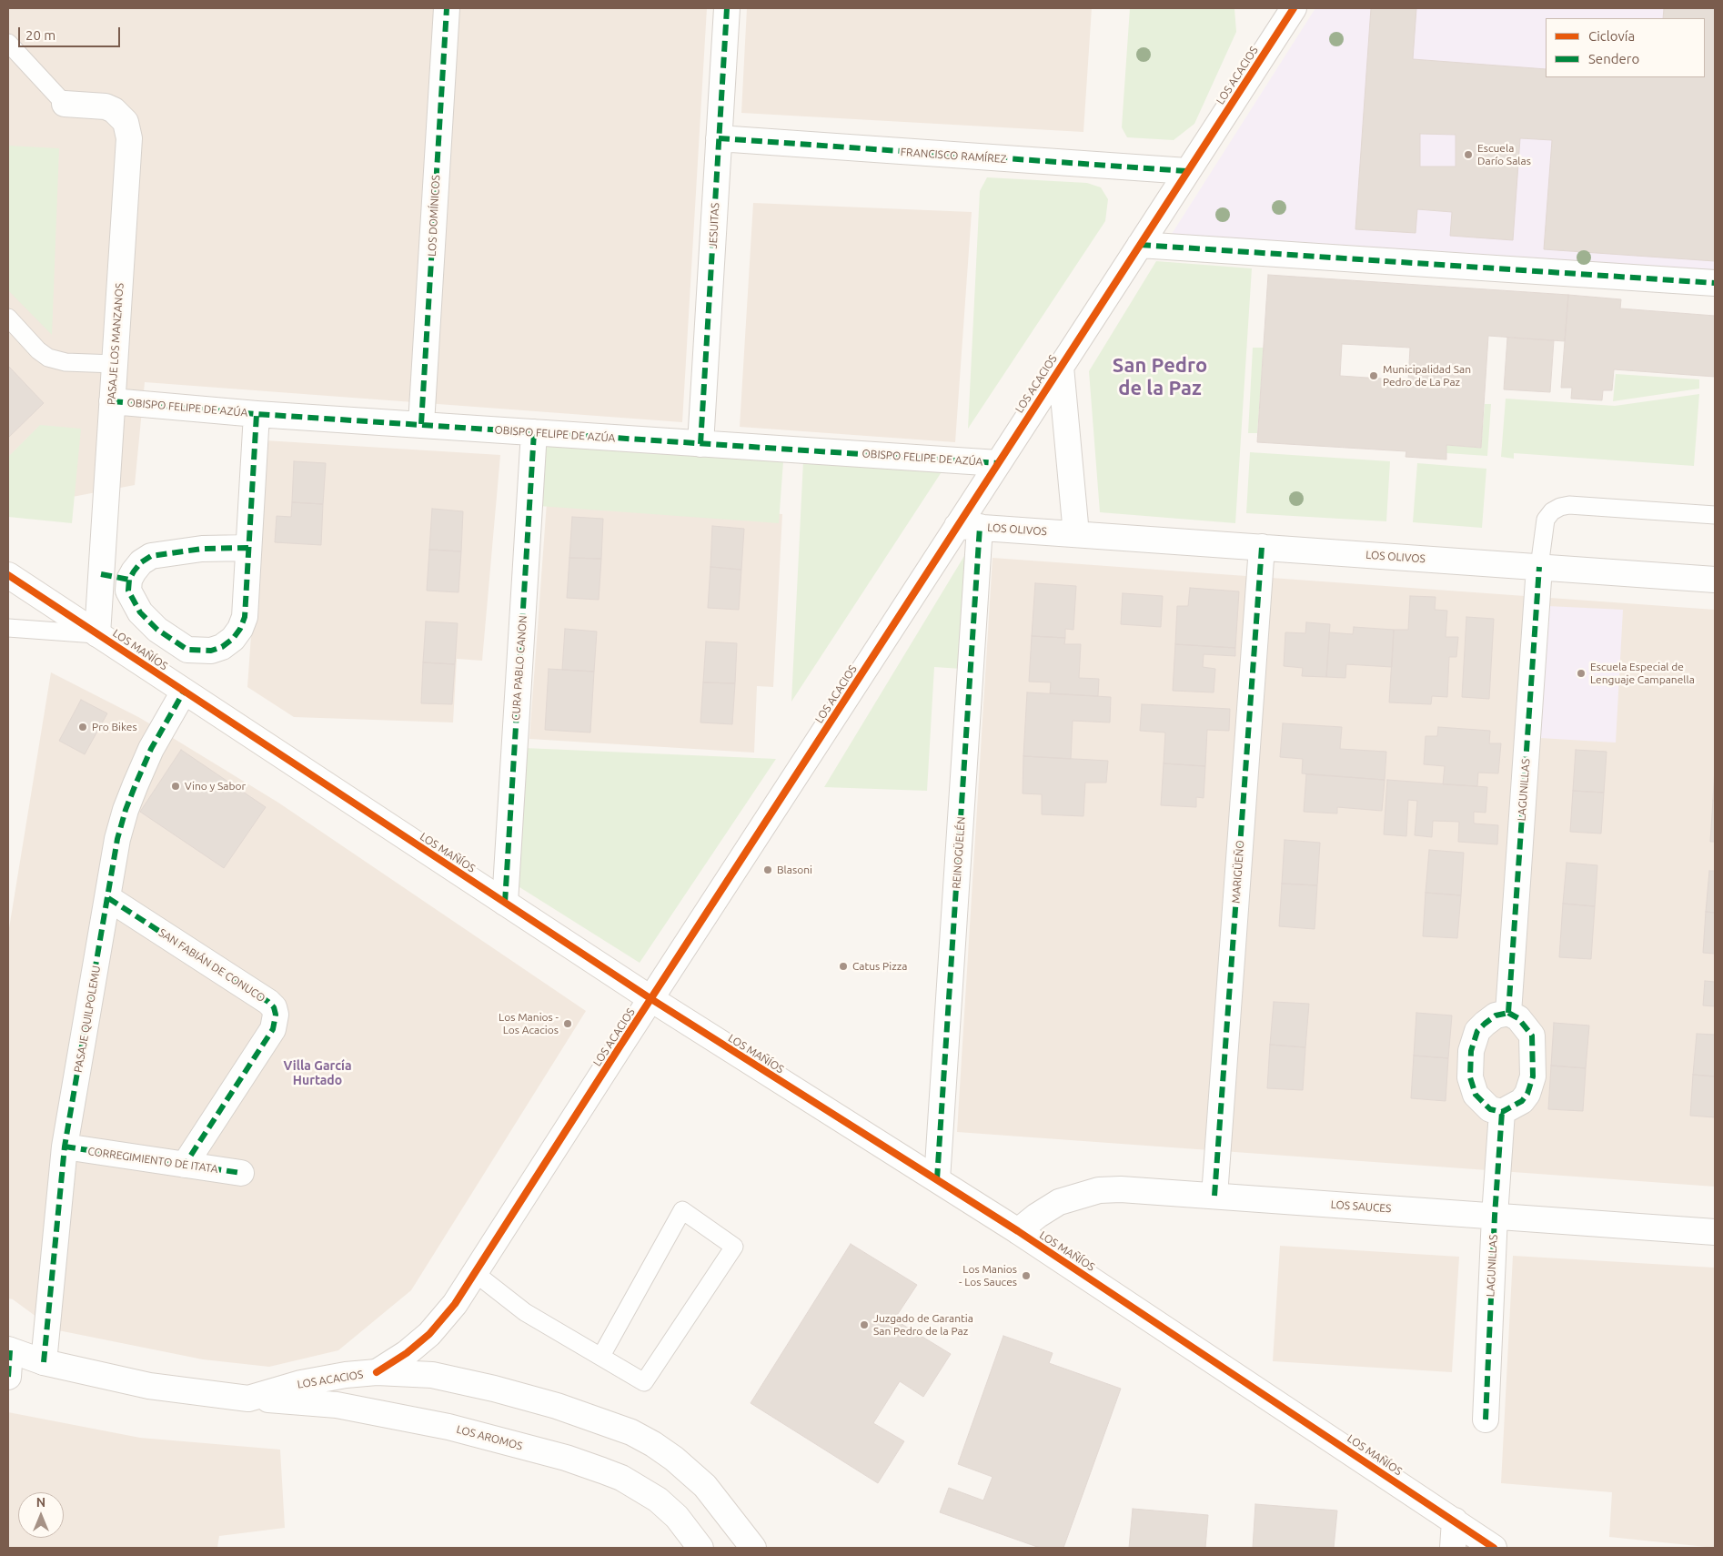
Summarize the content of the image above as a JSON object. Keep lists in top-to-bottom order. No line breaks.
{"streets":{"street":["LOS ACACIOS","FRANCISCO RAMÍREZ","LOS DOMÍNICOS","JESUITAS","PASAJE LOS MANZANOS","OBISPO FELIPE DE AZÚA","LOS OLIVOS","LOS MAÑÍOS","CURA PABLO CANON","LAGUNILLAS","REINOGÜELÉN","MARIGÜEÑO","SAN FABIÁN DE CONUCO","PASAJE QUILPOLEMU","CORREGIMIENTO DE ITATA","LOS SAUCES","LOS AROMOS"]},"crossings":[["LOS ACACIOS","FRANCISCO RAMÍREZ"],["LOS ACACIOS","OBISPO FELIPE DE AZÚA"],["LOS ACACIOS","LOS OLIVOS"],["LOS ACACIOS","LOS MAÑÍOS"],["LOS ACACIOS","REINOGÜELÉN"],["LOS ACACIOS","PASAJE QUILPOLEMU"],["LOS ACACIOS","LOS AROMOS"],["FRANCISCO RAMÍREZ","JESUITAS"],["LOS DOMÍNICOS","OBISPO FELIPE DE AZÚA"],["JESUITAS","OBISPO FELIPE DE AZÚA"],["PASAJE LOS MANZANOS","OBISPO FELIPE DE AZÚA"],["PASAJE LOS MANZANOS","LOS MAÑÍOS"],["OBISPO FELIPE DE AZÚA","CURA PABLO CANON"],["LOS OLIVOS","LAGUNILLAS"],["LOS OLIVOS","REINOGÜELÉN"],["LOS OLIVOS","MARIGÜEÑO"],["LOS MAÑÍOS","CURA PABLO CANON"],["LOS MAÑÍOS","REINOGÜELÉN"],["LOS MAÑÍOS","PASAJE QUILPOLEMU"],["LOS MAÑÍOS","LOS SAUCES"],["LAGUNILLAS","LOS SAUCES"],["MARIGÜEÑO","LOS SAUCES"],["SAN FABIÁN DE CONUCO","PASAJE QUILPOLEMU"],["SAN FABIÁN DE CONUCO","CORREGIMIENTO DE ITATA"],["PASAJE QUILPOLEMU","CORREGIMIENTO DE ITATA"]],"districts":["San Pedro de la Paz","Villa García Hurtado"],"places":["Escuela Darío Salas","Municipalidad San Pedro de La Paz","Escuela Especial de Lenguaje Campanella","Pro Bikes","Vino y Sabor","Blasoni","Catus Pizza","Los Manios - Los Acacios","Los Manios - Los Sauces","Juzgado de Garantia San Pedro de la Paz"],"legend":["Ciclovía","Sendero"],"scale_bar":"20 m","north":"top"}
